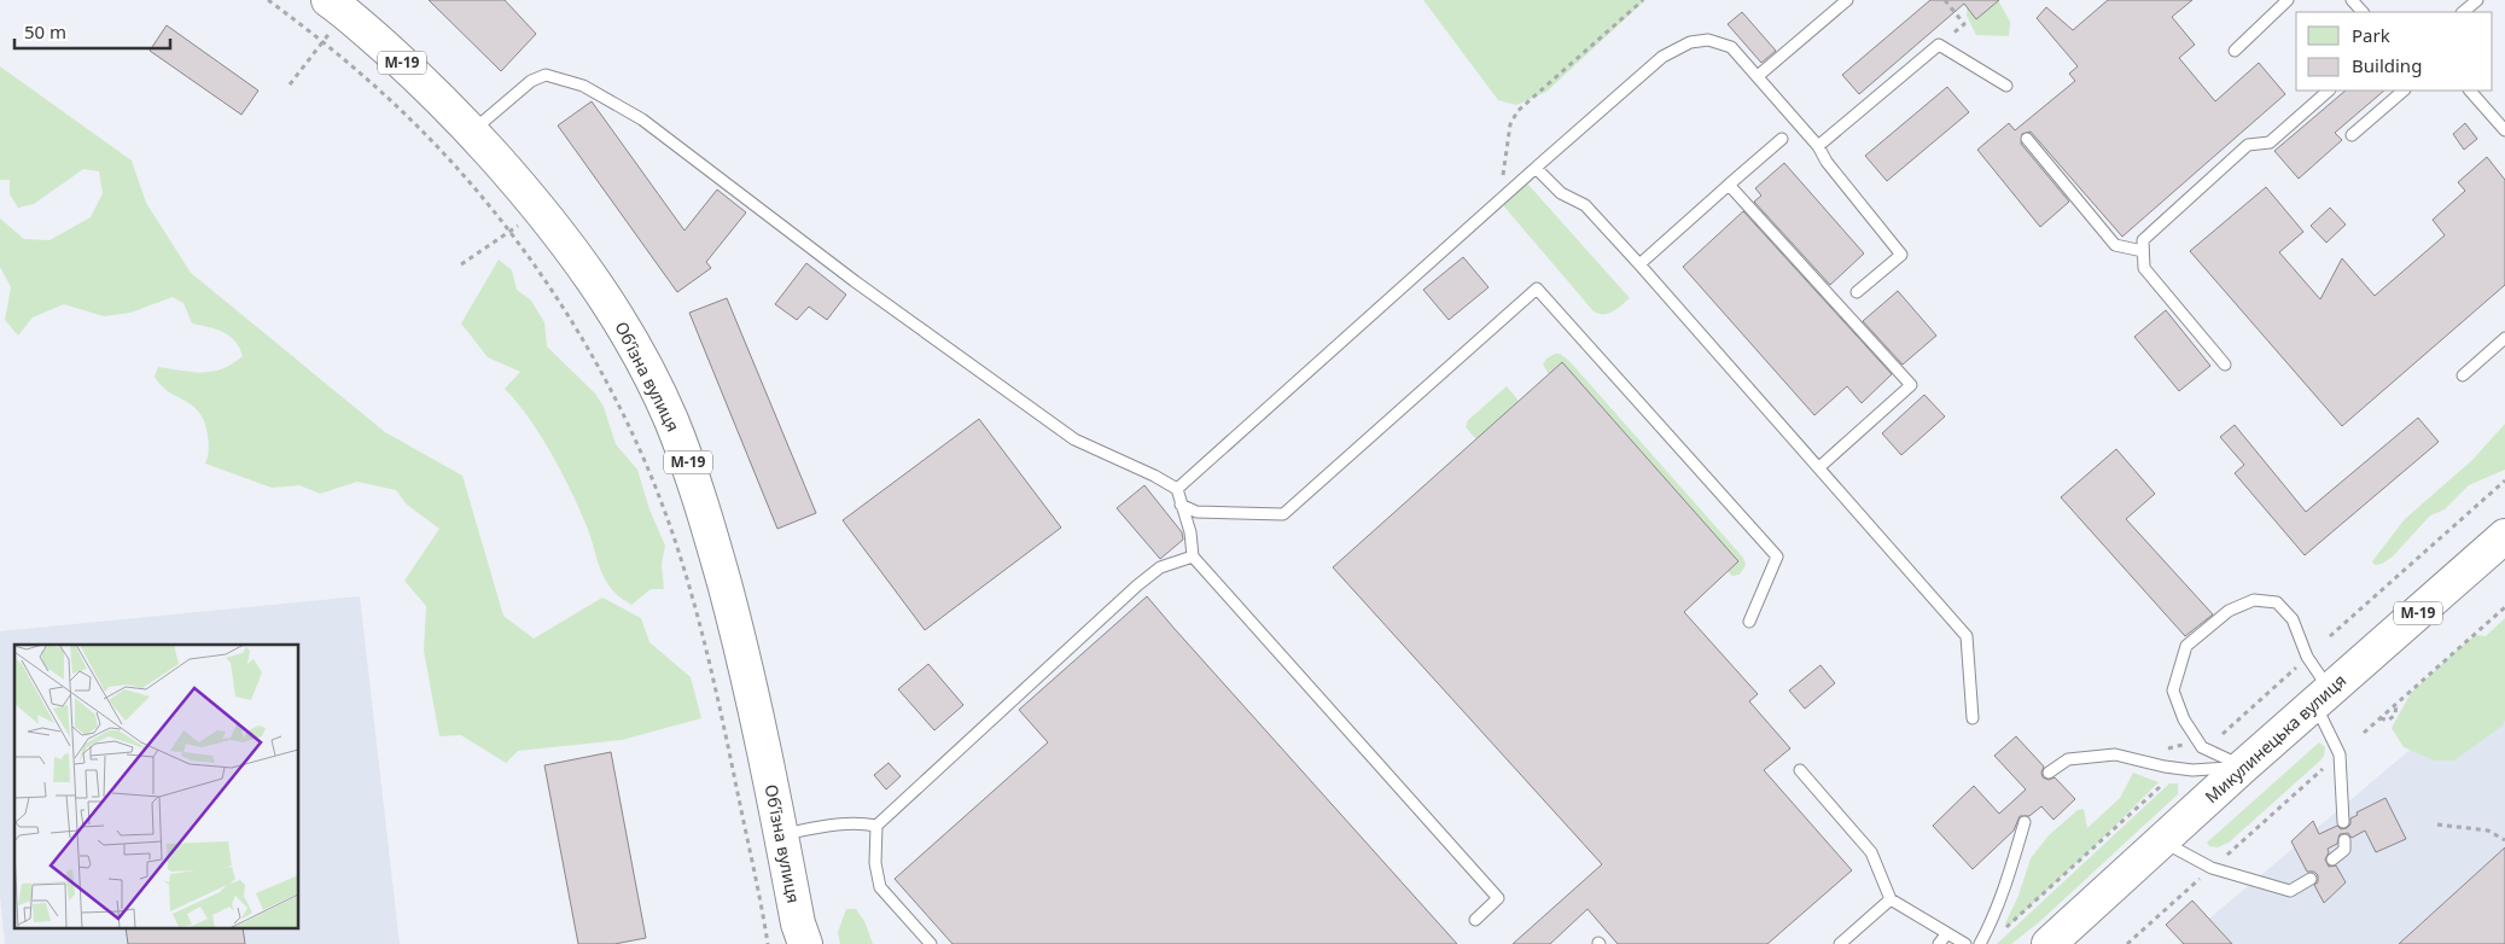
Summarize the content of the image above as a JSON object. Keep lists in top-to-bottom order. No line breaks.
{"streets":{"highway":["М-19","Обʼїзна вулиця","Микулинецька вулиця"]},"legend":["Park","Building"],"scale_bar":"50 m"}
